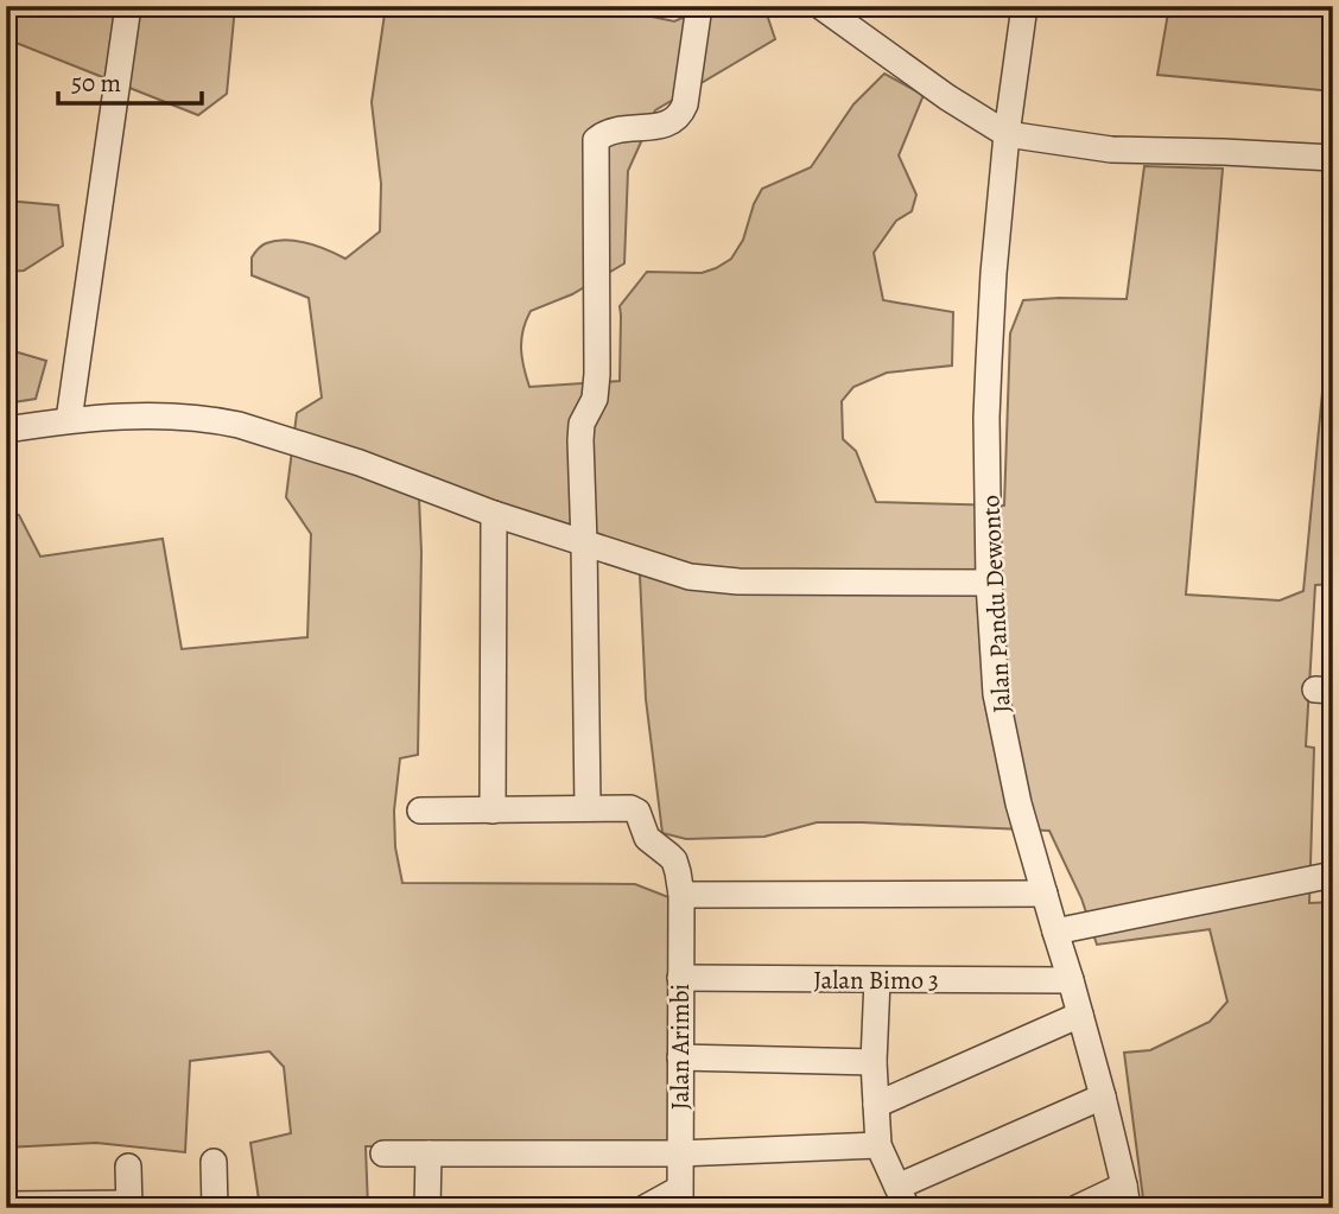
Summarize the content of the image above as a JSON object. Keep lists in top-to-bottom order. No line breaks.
{"streets":{"street":["Jalan Pandu Dewonto","Jalan Bimo 3","Jalan Arimbi"]},"crossings":[["Jalan Pandu Dewonto","Jalan Bimo 3"],["Jalan Bimo 3","Jalan Arimbi"]],"scale_bar":"50 m"}
